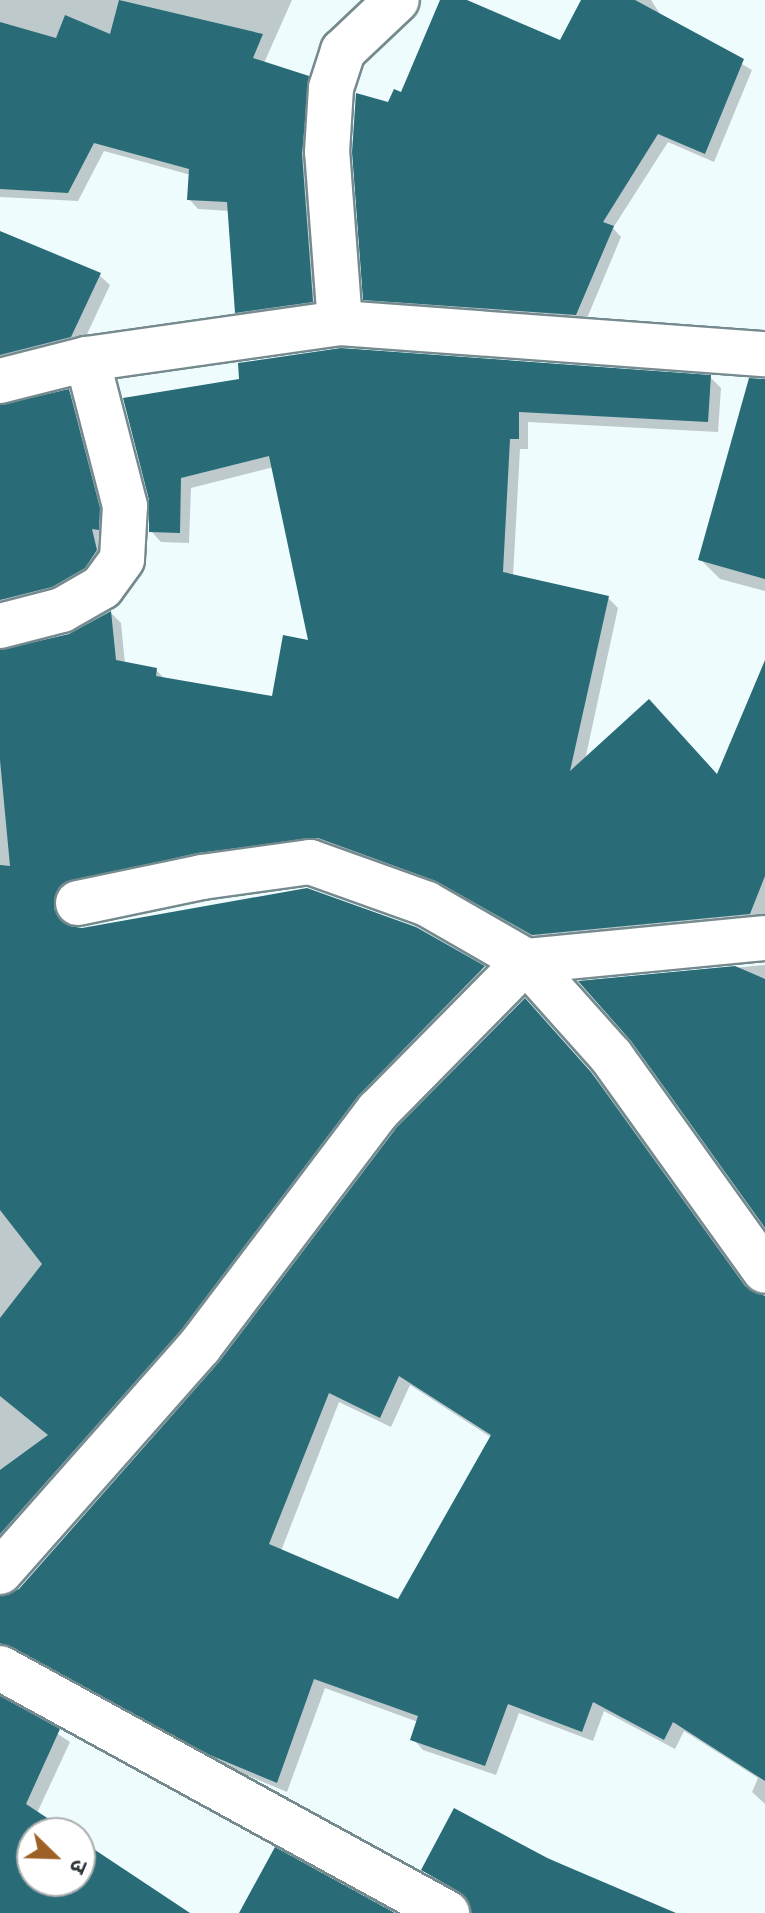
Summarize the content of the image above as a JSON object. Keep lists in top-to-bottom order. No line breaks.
{"north":"bottom right"}
